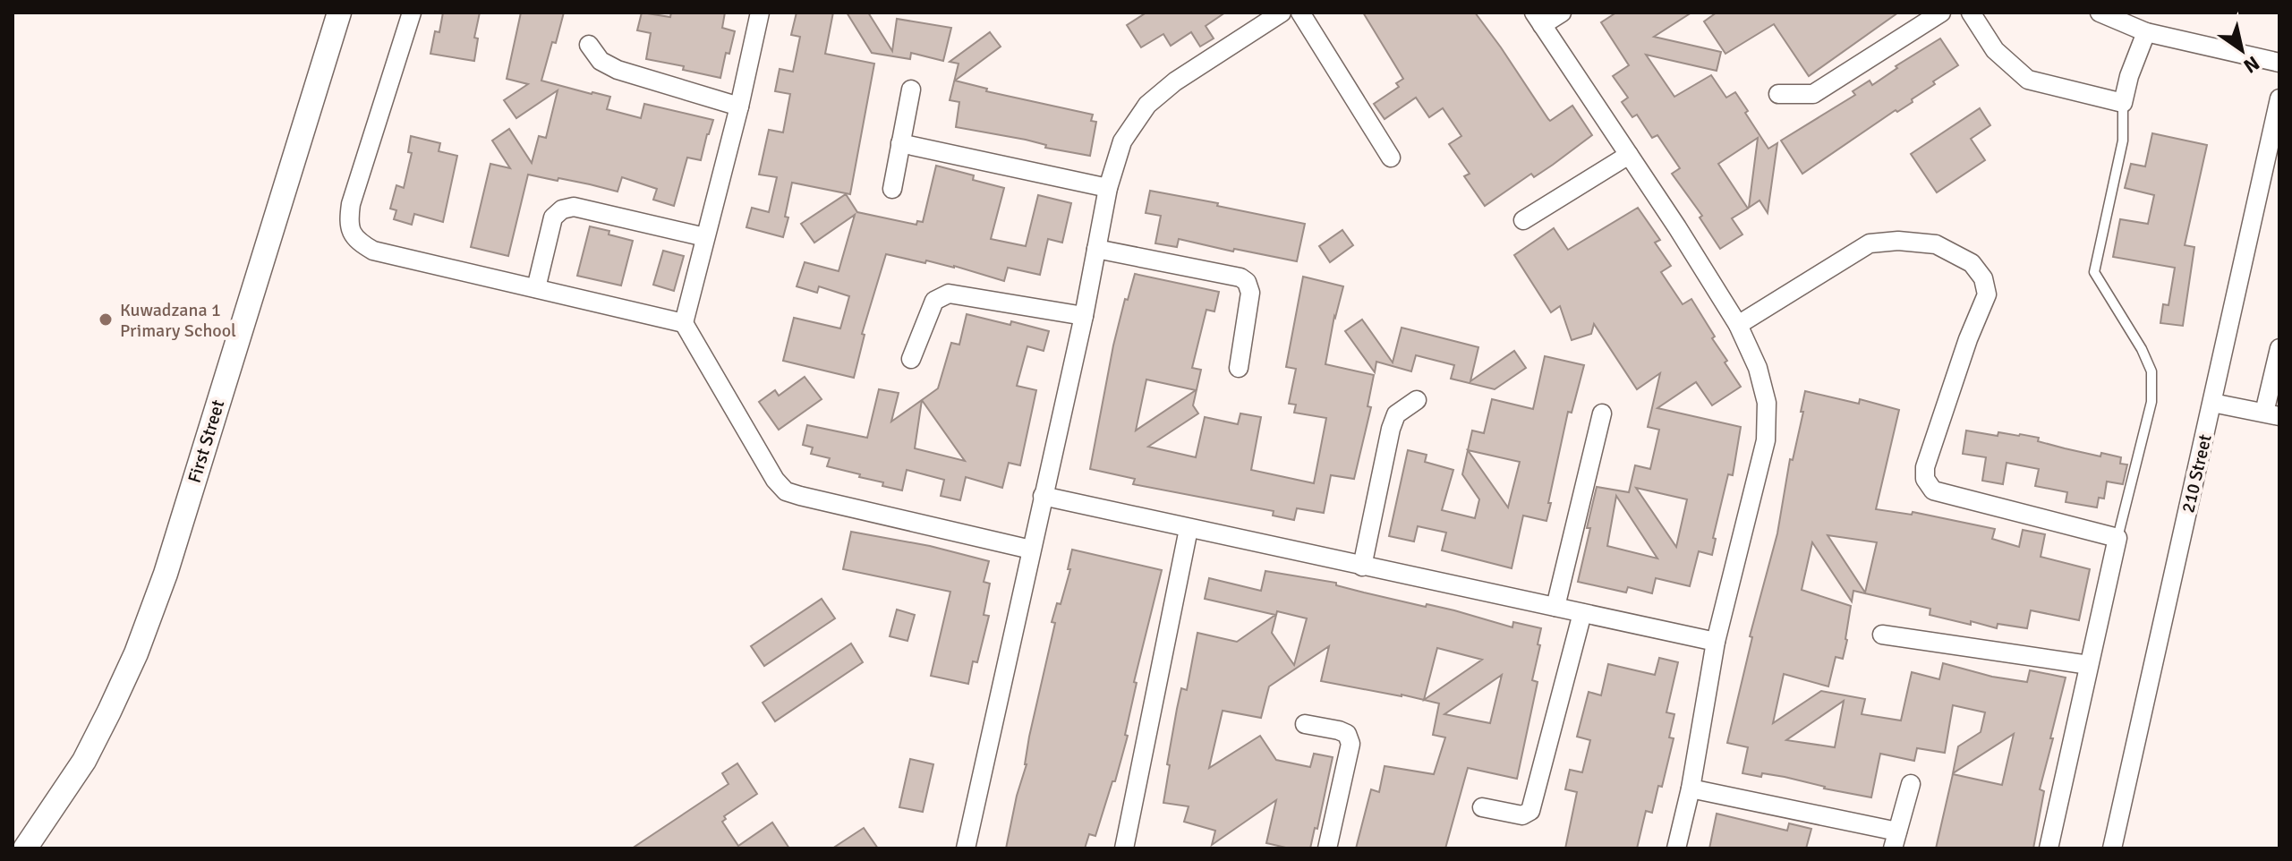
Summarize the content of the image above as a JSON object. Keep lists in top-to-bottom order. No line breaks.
{"streets":{"street":["First Street","210 Street"]},"places":["Kuwadzana 1 Primary School"],"north":"bottom right"}
